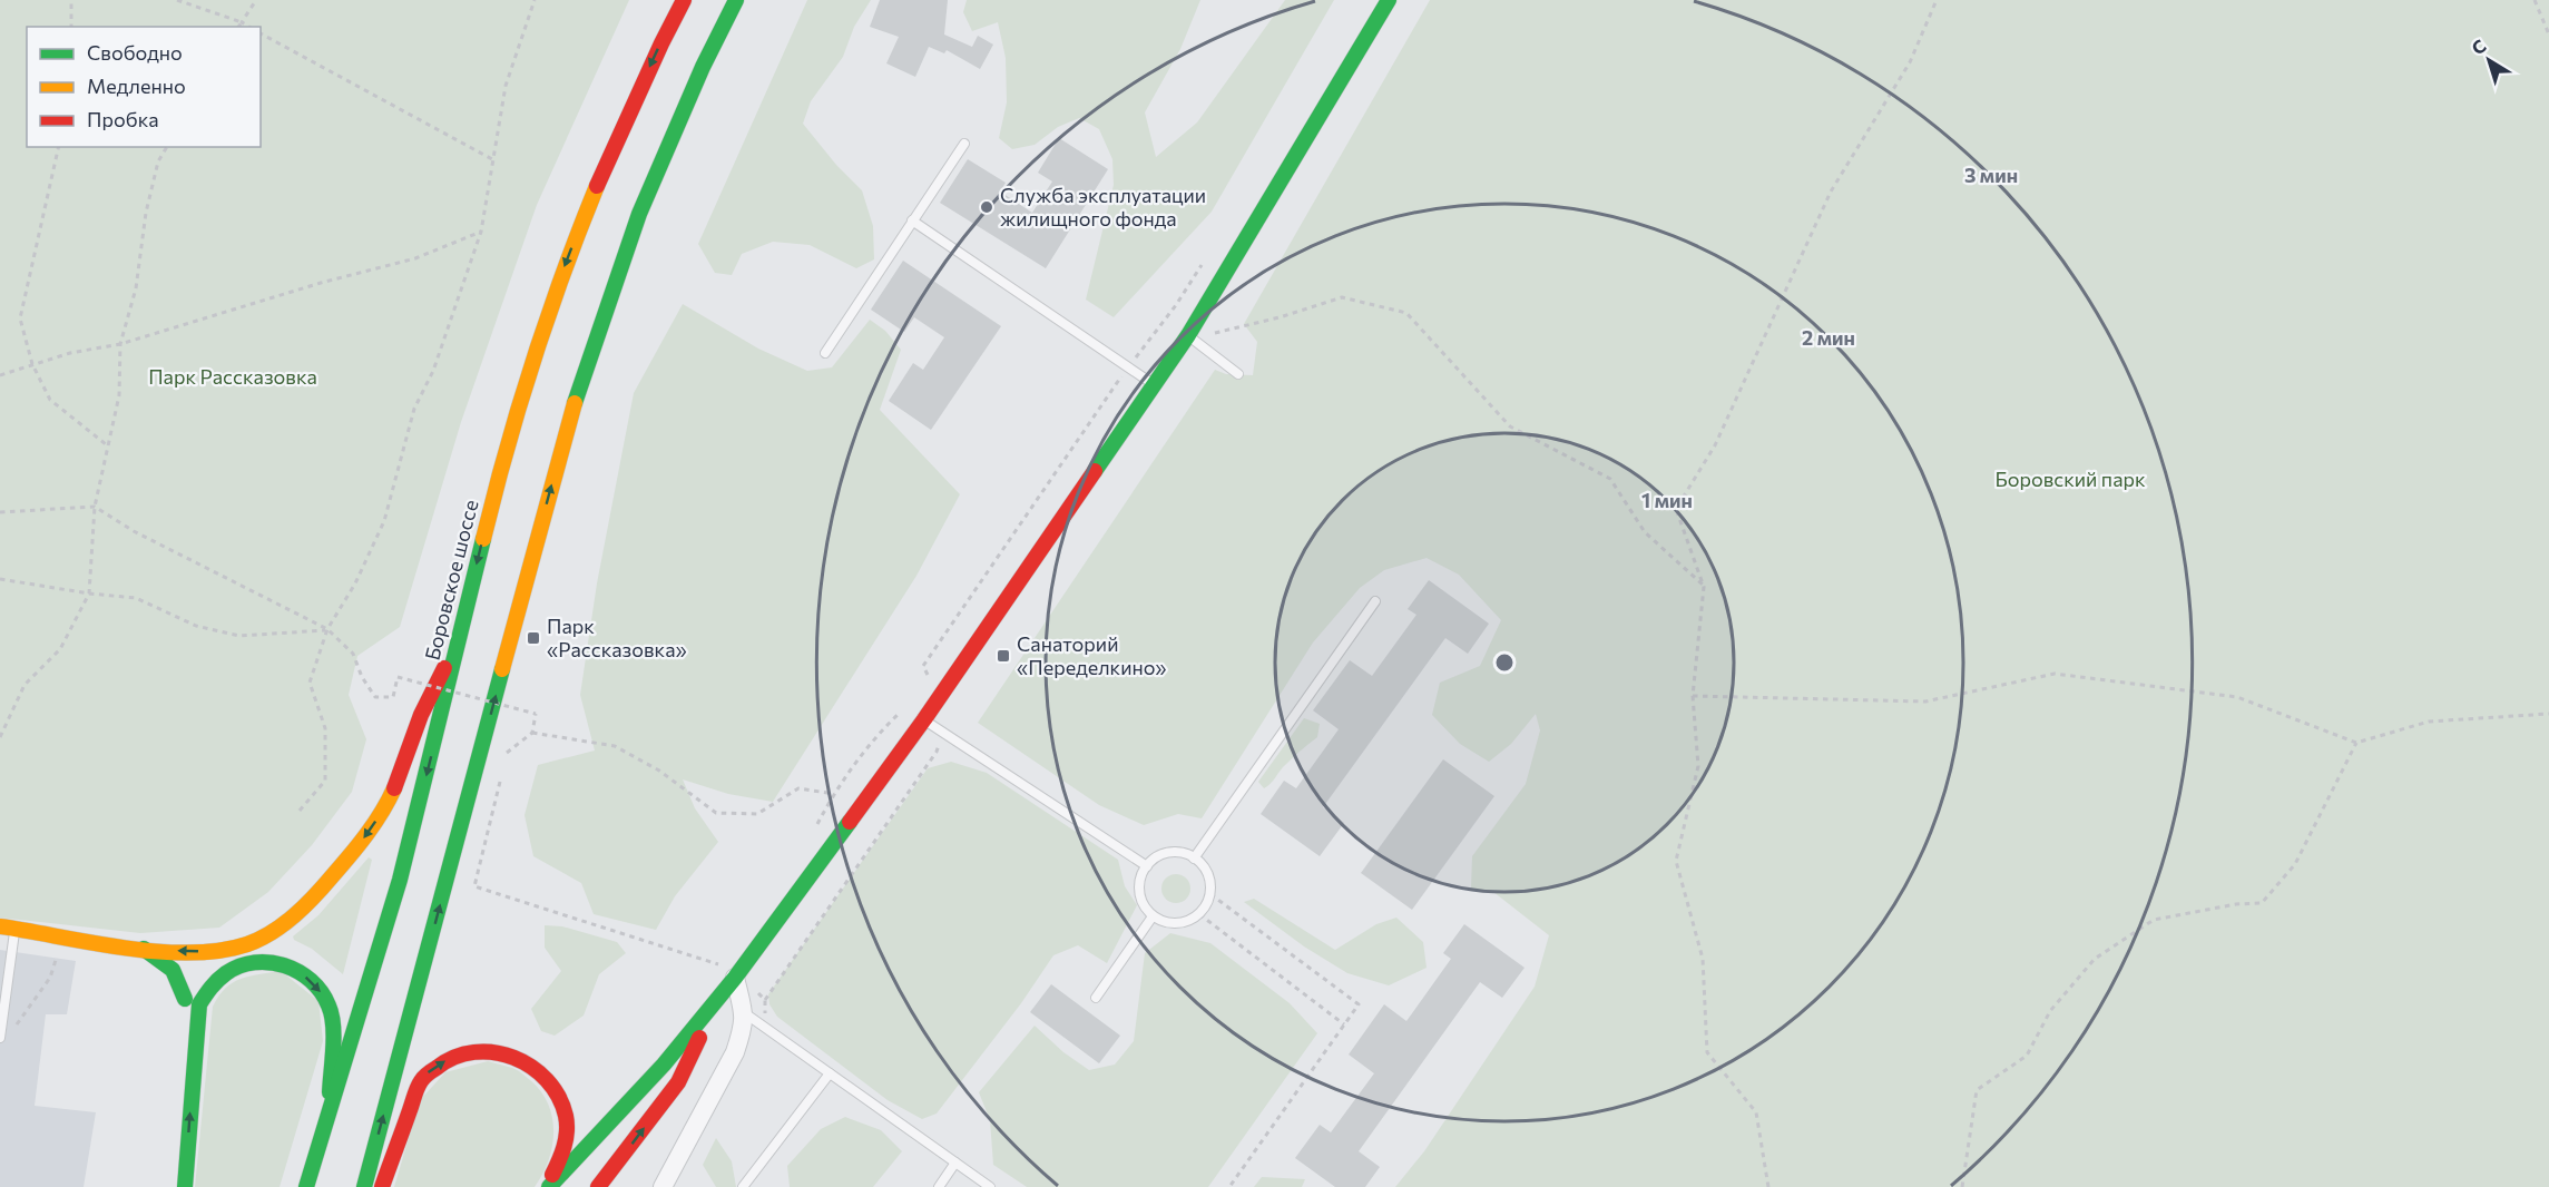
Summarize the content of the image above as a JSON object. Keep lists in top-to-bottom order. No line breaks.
{"streets":{"street":["Боровское шоссе"]},"parks":["Парк Рассказовка","Боровский парк"],"places":{"other":["Служба эксплуатации жилищного фонда"],"transit":["Парк «Рассказовка»","Санаторий «Переделкино»"]},"legend":["Свободно","Медленно","Пробка"],"north":"top left","rings":["3 мин","2 мин","1 мин"]}
